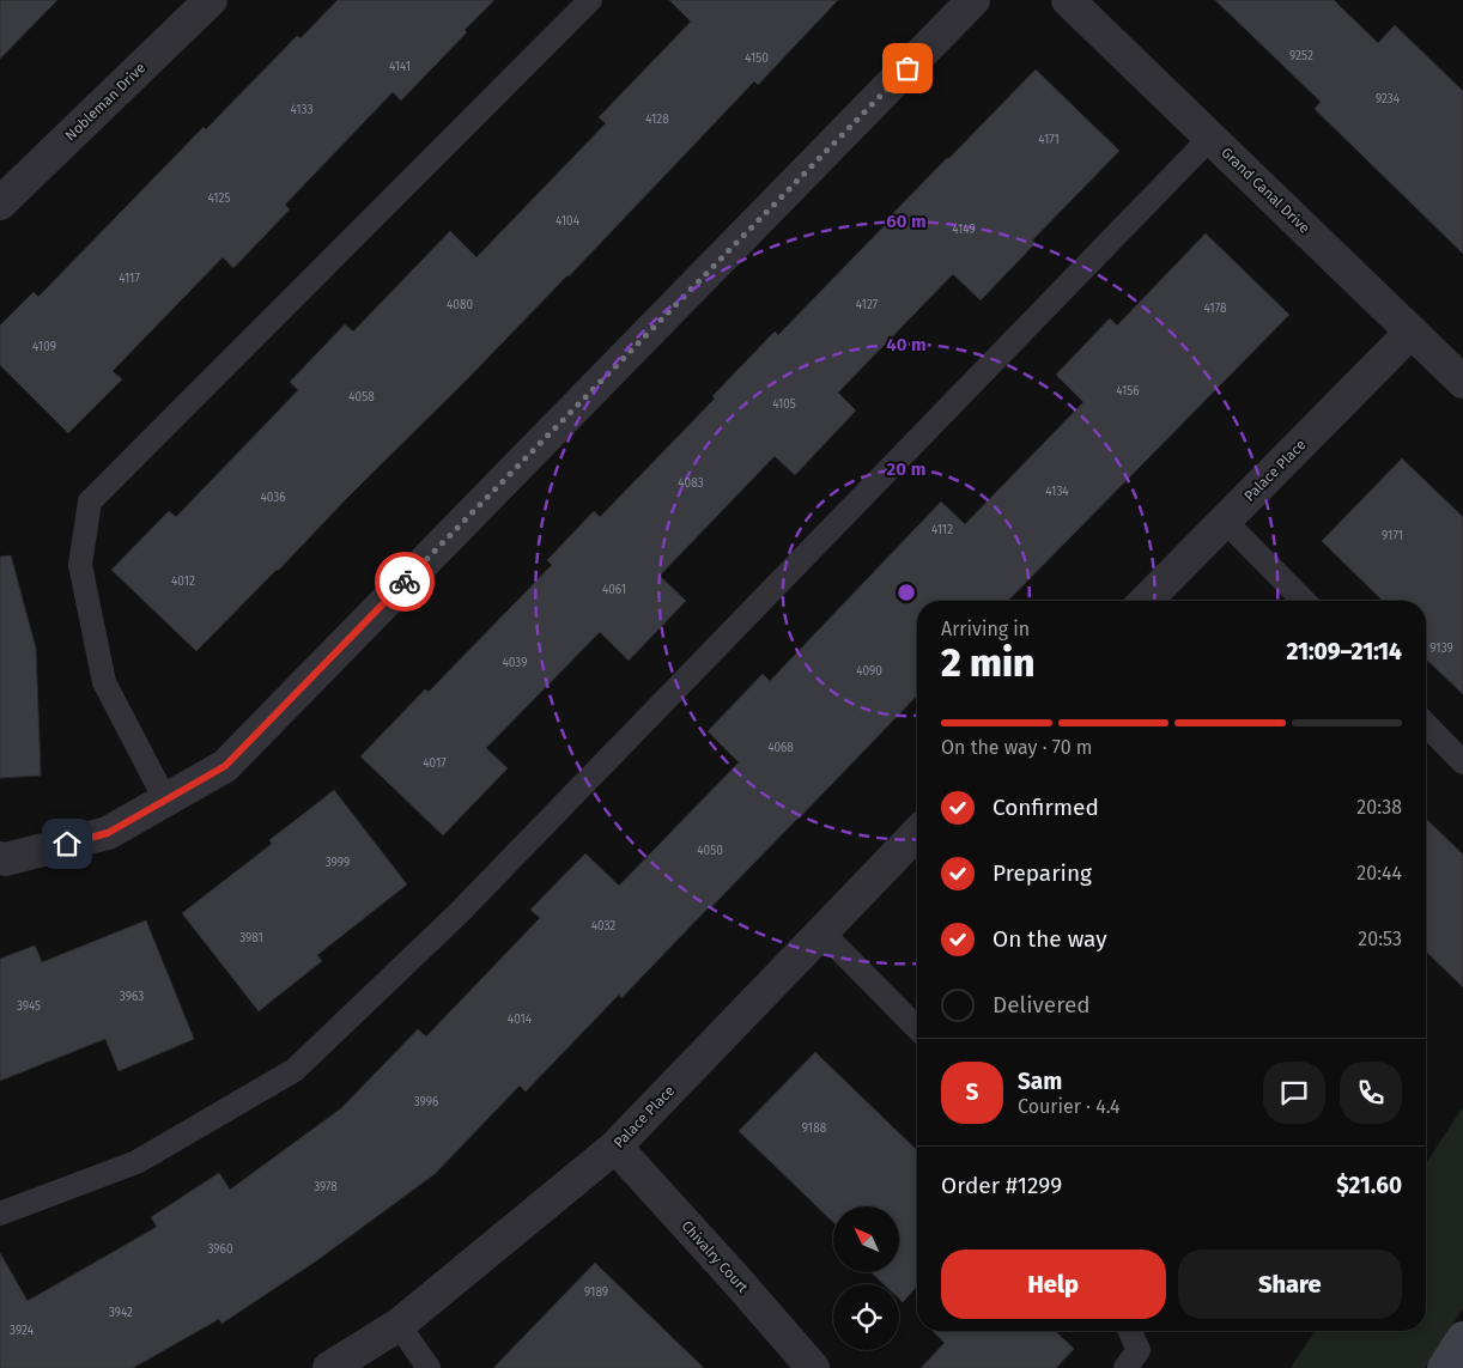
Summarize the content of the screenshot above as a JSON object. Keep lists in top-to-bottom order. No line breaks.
{"streets":{"street":["Nobleman Drive","Grand Canal Drive","Palace Place","Chivalry Court"]},"crossings":[["Grand Canal Drive","Palace Place"],["Palace Place","Chivalry Court"]],"house_numbers":["9252","4150","4141","9234","4133","4128","4171","4125","4104","4149","4117","4080","4127","4178","4109","4156","4058","4105","4083","4134","4036","4112","9171","4012","4061","9139","4039","4090","4068","4017","4050","3999","4032","3981","3963","3945","4014","3996","9188","3978","3960","9189","3942","3924"],"north":"top left","page":{"heading":["2 min","Arriving in","21:09–21:14"],"panel":["Sam","Courier · 4.4","Order #1299","$21.60"],"bar":"On the way · 70 m","list":[["Confirmed","20:38"],["Preparing","20:44"],["On the way","20:53"],"Delivered"],"round":"S","buttons":["Help","Share"]},"rings":["60 m","40 m","20 m"]}
